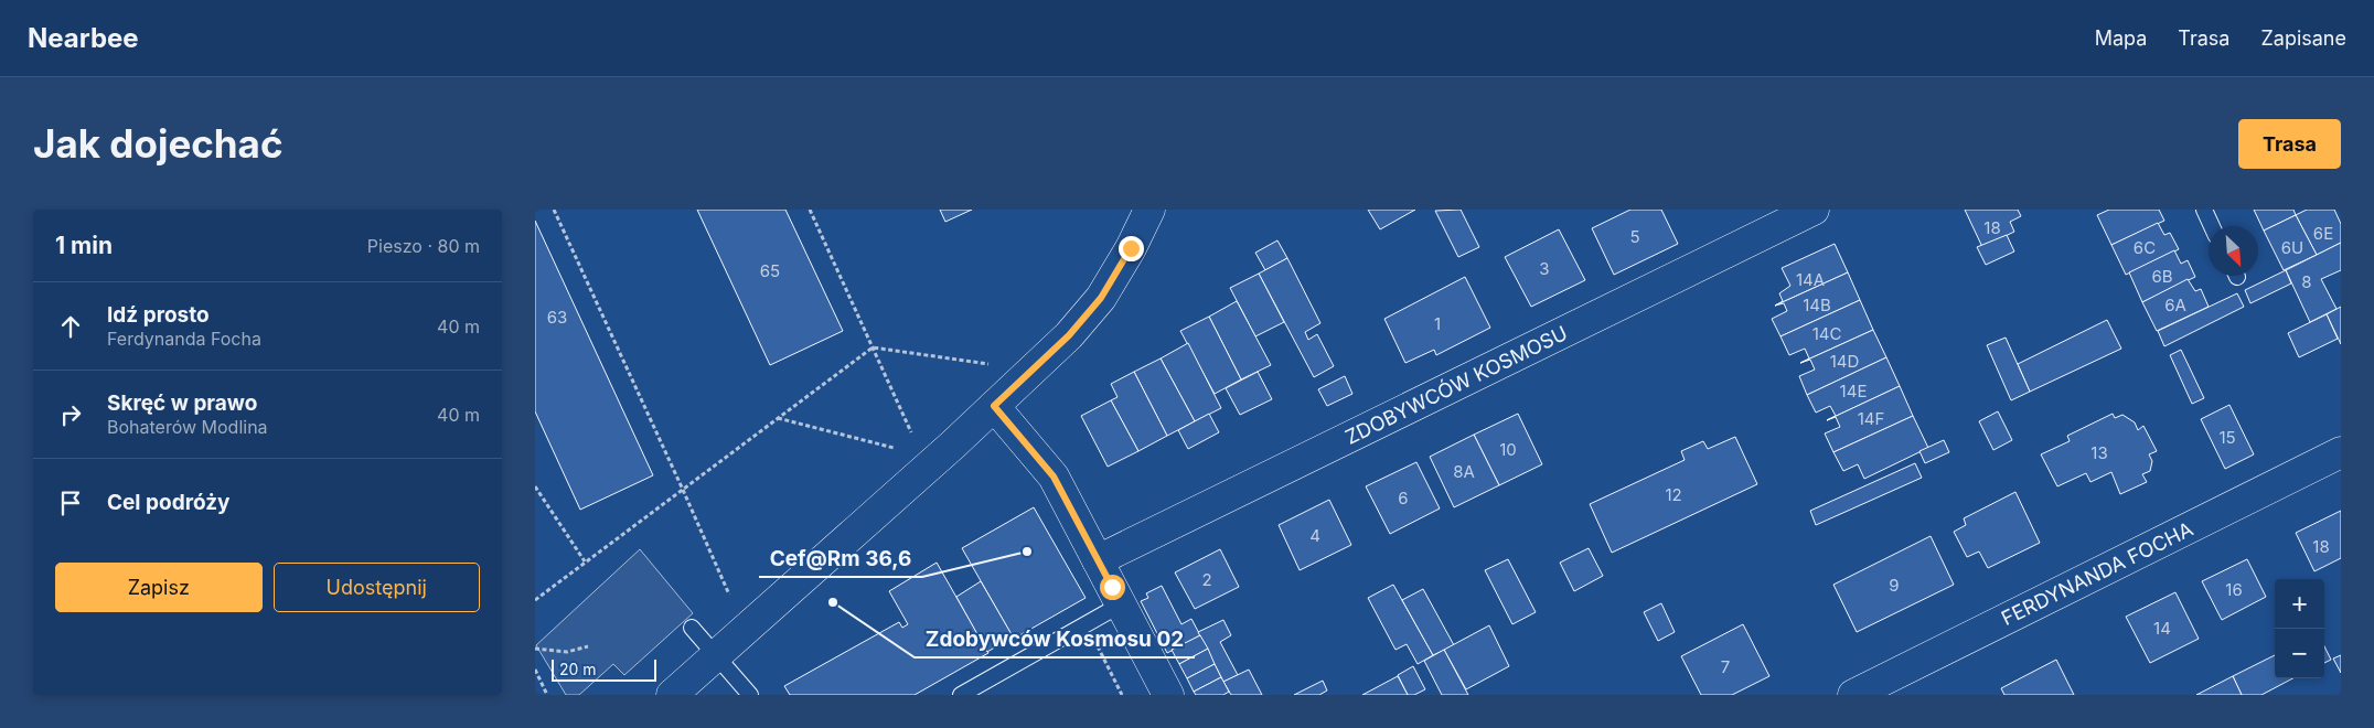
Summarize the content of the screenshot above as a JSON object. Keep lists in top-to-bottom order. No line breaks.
{"streets":{"street":["ZDOBYWCÓW KOSMOSU","FERDYNANDA FOCHA"]},"places":["Cef@Rm 36,6","Zdobywców Kosmosu 02"],"house_numbers":["18","6E","5","6C","6U","3","65","6B","14A","8","14B","6A","63","1","14C","14D","14E","14F","15","10","13","8A","12","6","4","18","2","9","16","14","7"],"scale_bar":"20 m","north":"bottom right","page":{"header":"Nearbee","nav":["Mapa","Trasa","Zapisane"],"buttons":["Trasa",["Zapisz","Udostępnij"]],"title":"Jak dojechać","heading":["1 min","Pieszo · 80 m"],"list":[["Idź prosto","Ferdynanda Focha","40 m"],["Skręć w prawo","Bohaterów Modlina","40 m"],"Cel podróży"],"map_buttons":["+","−"],"scale":"20 m"}}
